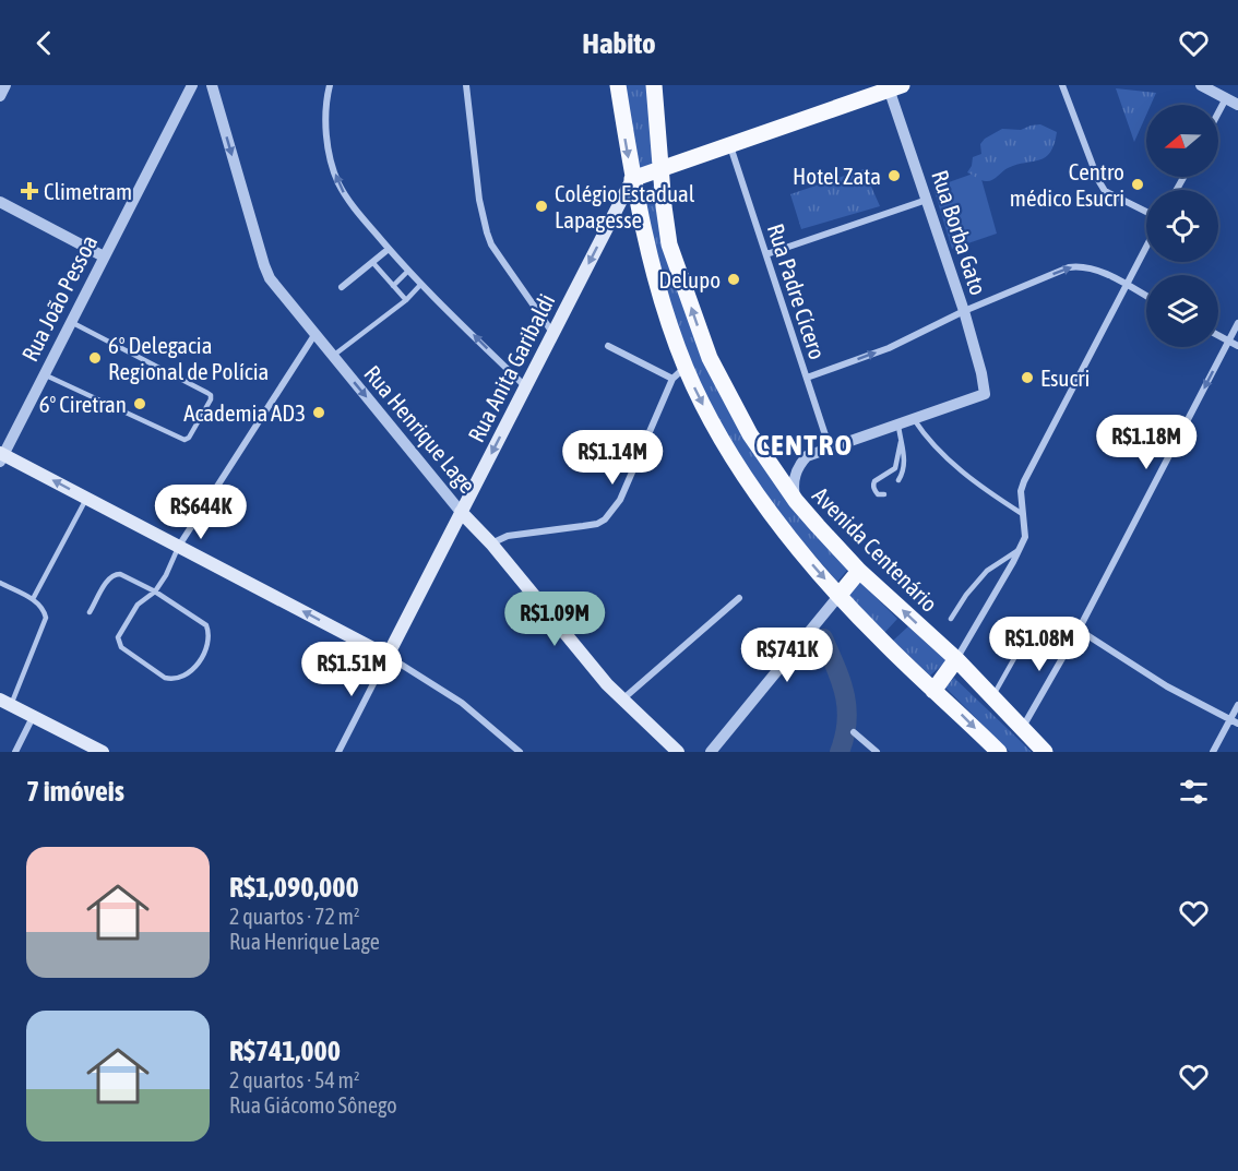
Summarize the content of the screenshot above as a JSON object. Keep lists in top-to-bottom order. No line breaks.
{"streets":{"main road":["Rua Anita Garibaldi","Rua Henrique Lage","Avenida Centenário"],"street":["Rua Borba Gato","Rua Padre Cícero","Rua João Pessoa"]},"crossings":[["Rua Anita Garibaldi","Rua Henrique Lage"]],"one_way":["Rua Anita Garibaldi","Rua Henrique Lage"],"districts":["CENTRO"],"places":{"other":["Hotel Zata","Centro médico Esucri","Colégio Estadual Lapagesse","Delupo","6° Delegacia Regional de Polícia","Esucri","6° Ciretran","Academia AD3"],"health":["Climetram"]},"north":"left","page":{"header":"Habito","price":["R$1.18M","R$1.14M","R$644K","R$1.09M","R$1.08M","R$741K","R$1.51M"],"heading":"7 imóveis","list":[{"name":"R$1,090,000","note":"2 quartos · 72 m² · Rua Henrique Lage"},{"name":"R$741,000","note":"2 quartos · 54 m² · Rua Giácomo Sônego"}]}}
